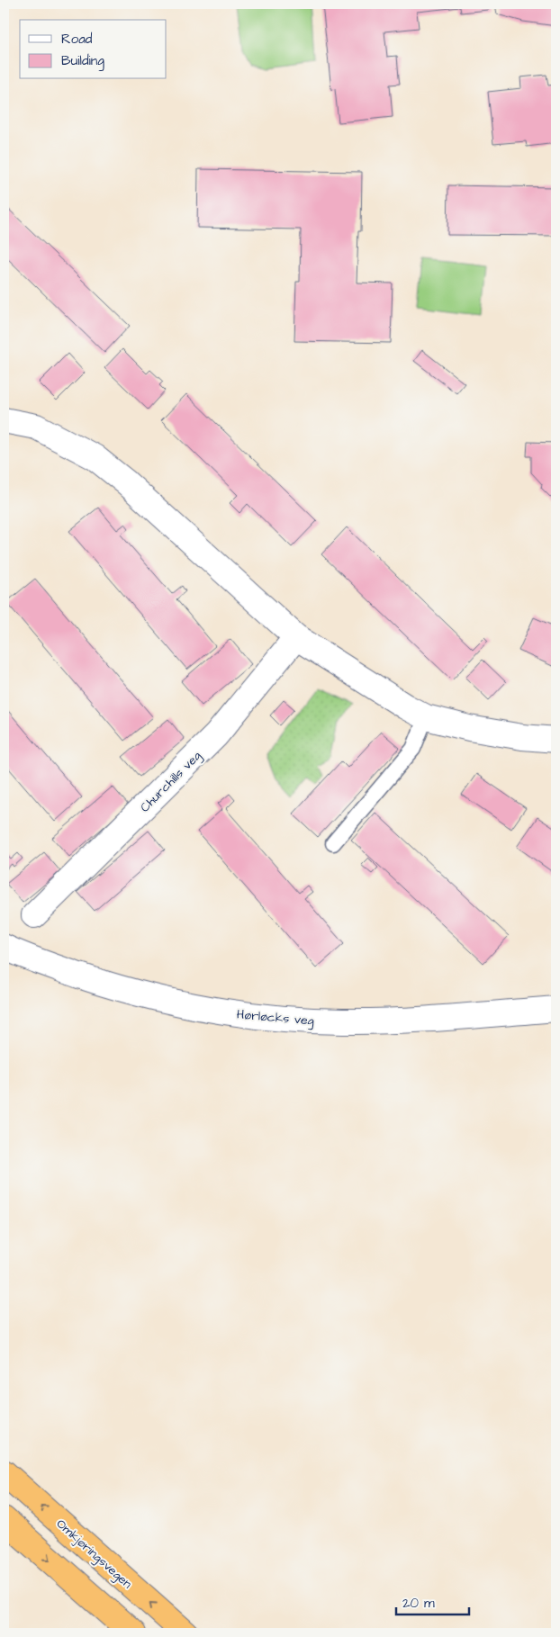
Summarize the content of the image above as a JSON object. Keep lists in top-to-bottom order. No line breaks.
{"streets":{"highway":["Omkjøringsvegen"],"street":["Churchills veg","Hørløcks veg"]},"legend":["Road","Building"],"scale_bar":"20 m"}
